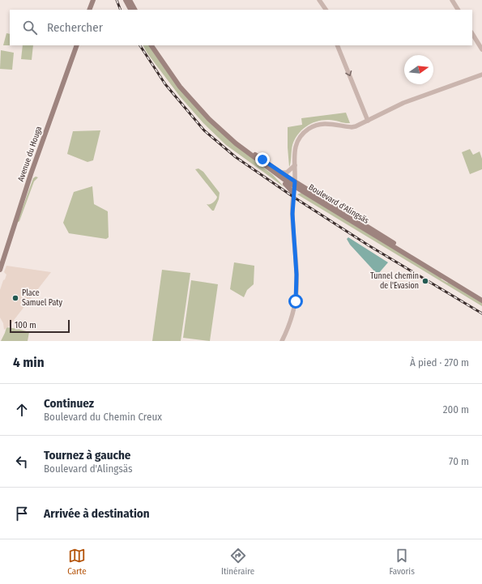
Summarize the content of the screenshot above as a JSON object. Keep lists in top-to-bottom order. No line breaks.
{"streets":{"main road":["Avenue du Houga","Boulevard d'Alingsäs"]},"places":["Tunnel chemin de l'Evasion","Place Samuel Paty"],"scale_bar":"100 m","north":"right","page":{"search":"Rechercher","scale":"100 m","heading":["4 min","À pied · 270 m"],"list":[["Continuez","Boulevard du Chemin Creux","200 m"],["Tournez à gauche","Boulevard d'Alingsäs","70 m"],"Arrivée à destination"],"nav":["Carte","Itinéraire","Favoris"]}}
